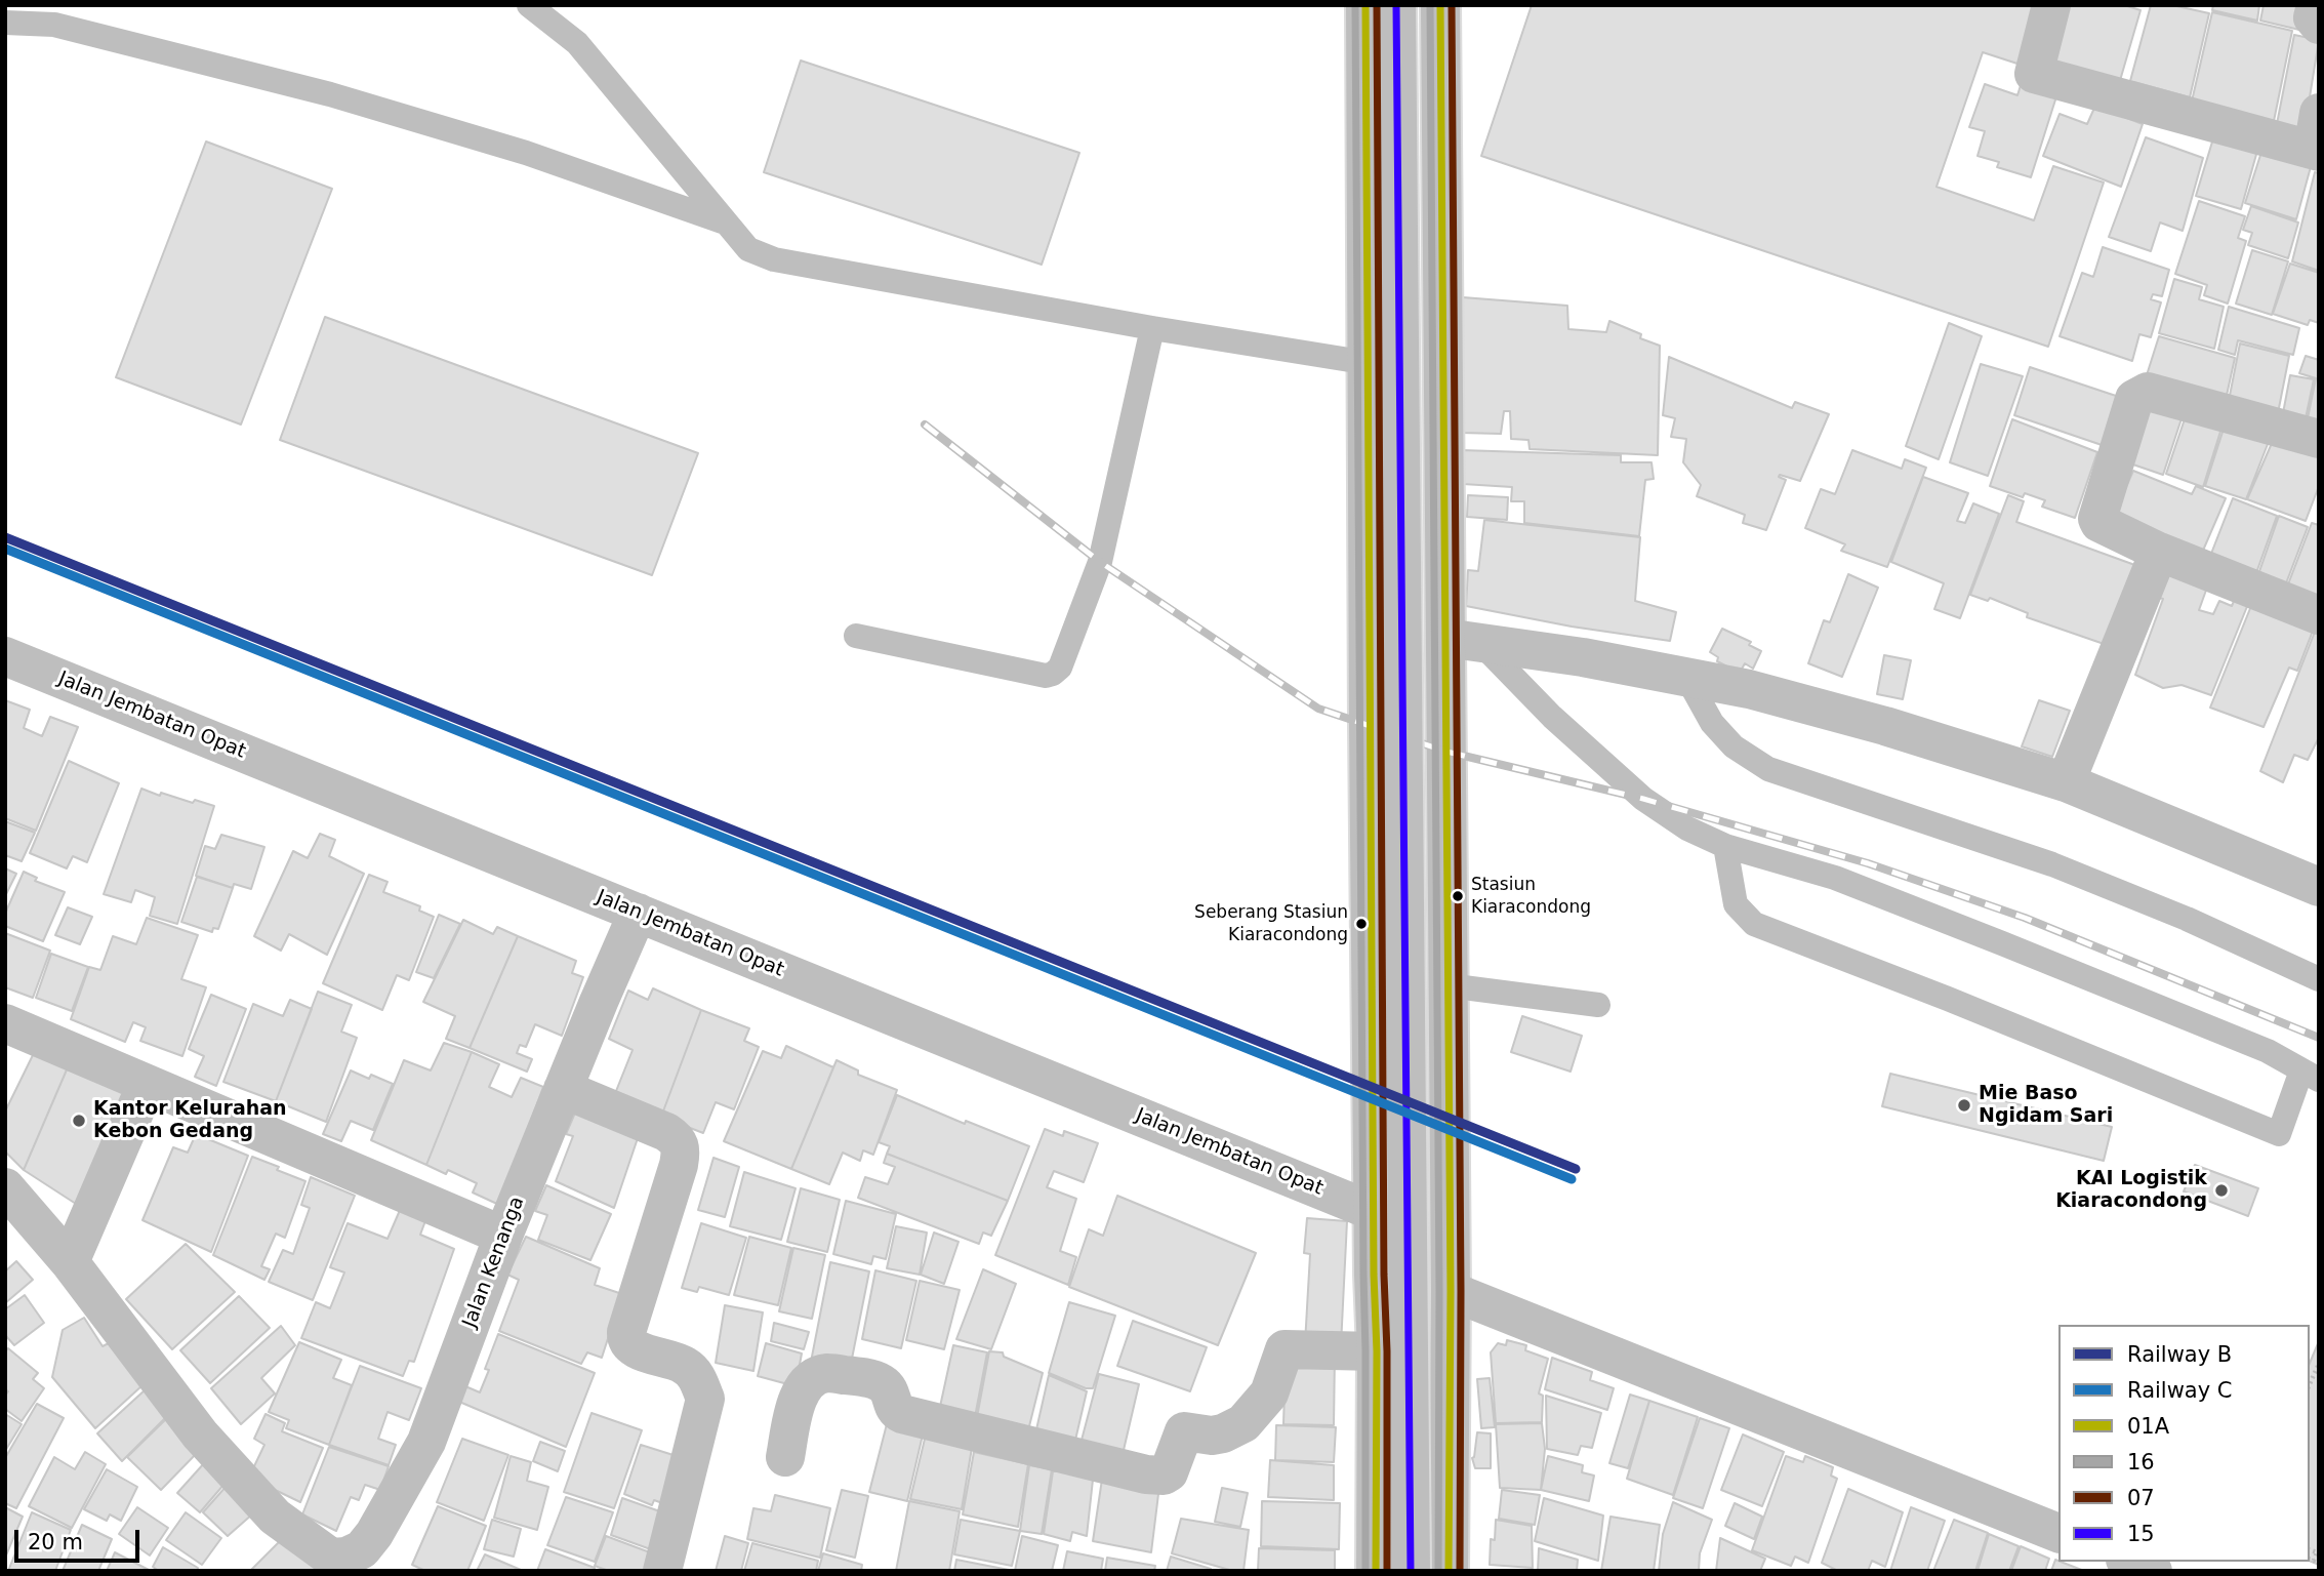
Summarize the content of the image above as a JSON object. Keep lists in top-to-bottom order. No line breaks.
{"streets":{"street":["Jalan Jembatan Opat","Jalan Kenanga"]},"crossings":[["Jalan Jembatan Opat","Jalan Kenanga"]],"places":["Stasiun Kiaracondong","Seberang Stasiun Kiaracondong","Mie Baso Ngidam Sari","Kantor Kelurahan Kebon Gedang","KAI Logistik Kiaracondong"],"lines":["transit line 01A","transit line 16","transit line 07","transit line 15","rail line B","rail line C"],"legend":["Railway B","Railway C","01A","16","07","15"],"scale_bar":"20 m"}
